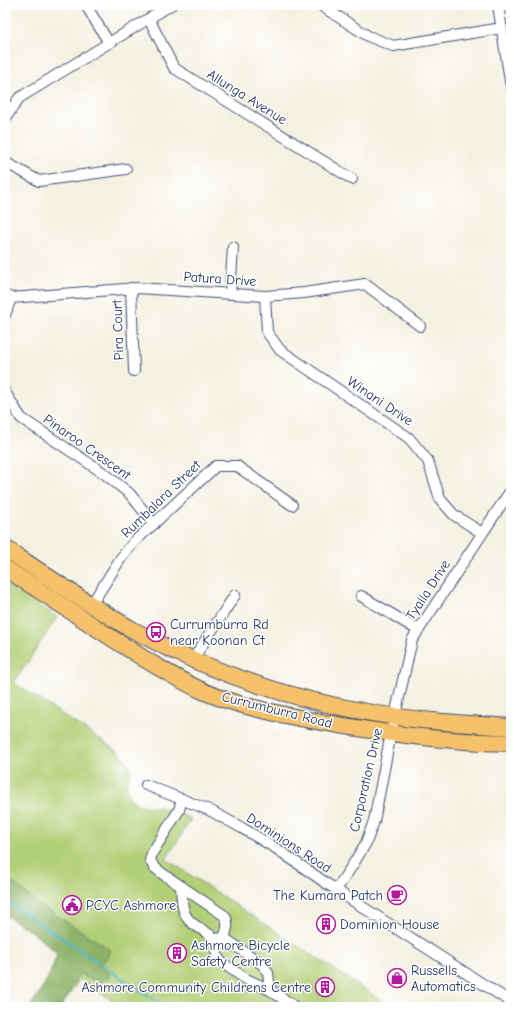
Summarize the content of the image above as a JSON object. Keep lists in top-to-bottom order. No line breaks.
{"streets":{"main road":["Currumburra Road"],"street":["Allunga Avenue","Patura Drive","Pira Court","Winani Drive","Pinaroo Crescent","Rumbalara Street","Tyalla Drive","Corporation Drive","Dominions Road"]},"crossings":[["Patura Drive","Pira Court"],["Patura Drive","Winani Drive"],["Winani Drive","Tyalla Drive"],["Pinaroo Crescent","Rumbalara Street"],["Rumbalara Street","Currumburra Road"],["Tyalla Drive","Currumburra Road"],["Tyalla Drive","Corporation Drive"],["Currumburra Road","Corporation Drive"],["Corporation Drive","Dominions Road"]],"places":{"bus stop":["Currumburra Rd near Koonan Ct"],"cafe":["The Kumara Patch"],"public building":["PCYC Ashmore"],"building":["Dominion House","Ashmore Bicycle Safety Centre","Ashmore Community Childrens Centre"],"shop":["Russells Automatics"]}}
